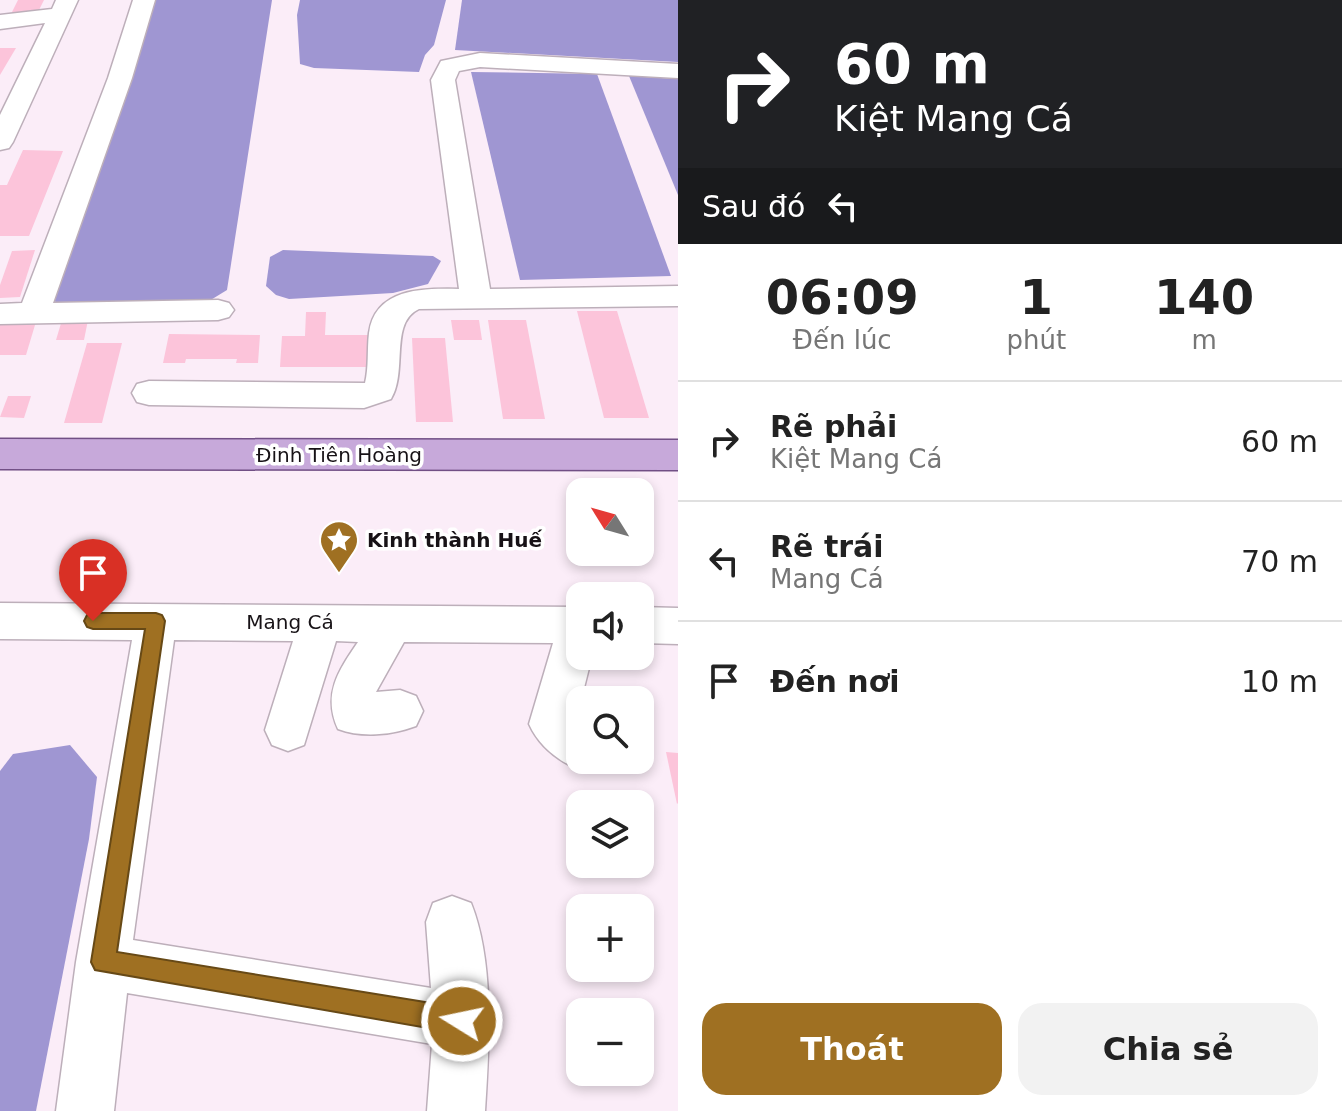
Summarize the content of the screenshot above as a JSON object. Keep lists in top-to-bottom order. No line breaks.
{"streets":{"main road":["Đinh Tiên Hoàng"],"street":["Mang Cá"]},"places":{"place":["Kinh thành Huế"]},"north":"top left","page":{"turn":["60 m","Kiệt Mang Cá"],"then":"Sau đó","eta":["06:09","Đến lúc","1","phút","140","m"],"list":[{"name":"Rẽ phải","note":"Kiệt Mang Cá","value":"60 m"},{"name":"Rẽ trái","note":"Mang Cá","value":"70 m"},{"name":"Đến nơi","value":"10 m"}],"map_buttons":["+","−"],"buttons":["Thoát","Chia sẻ"]}}
